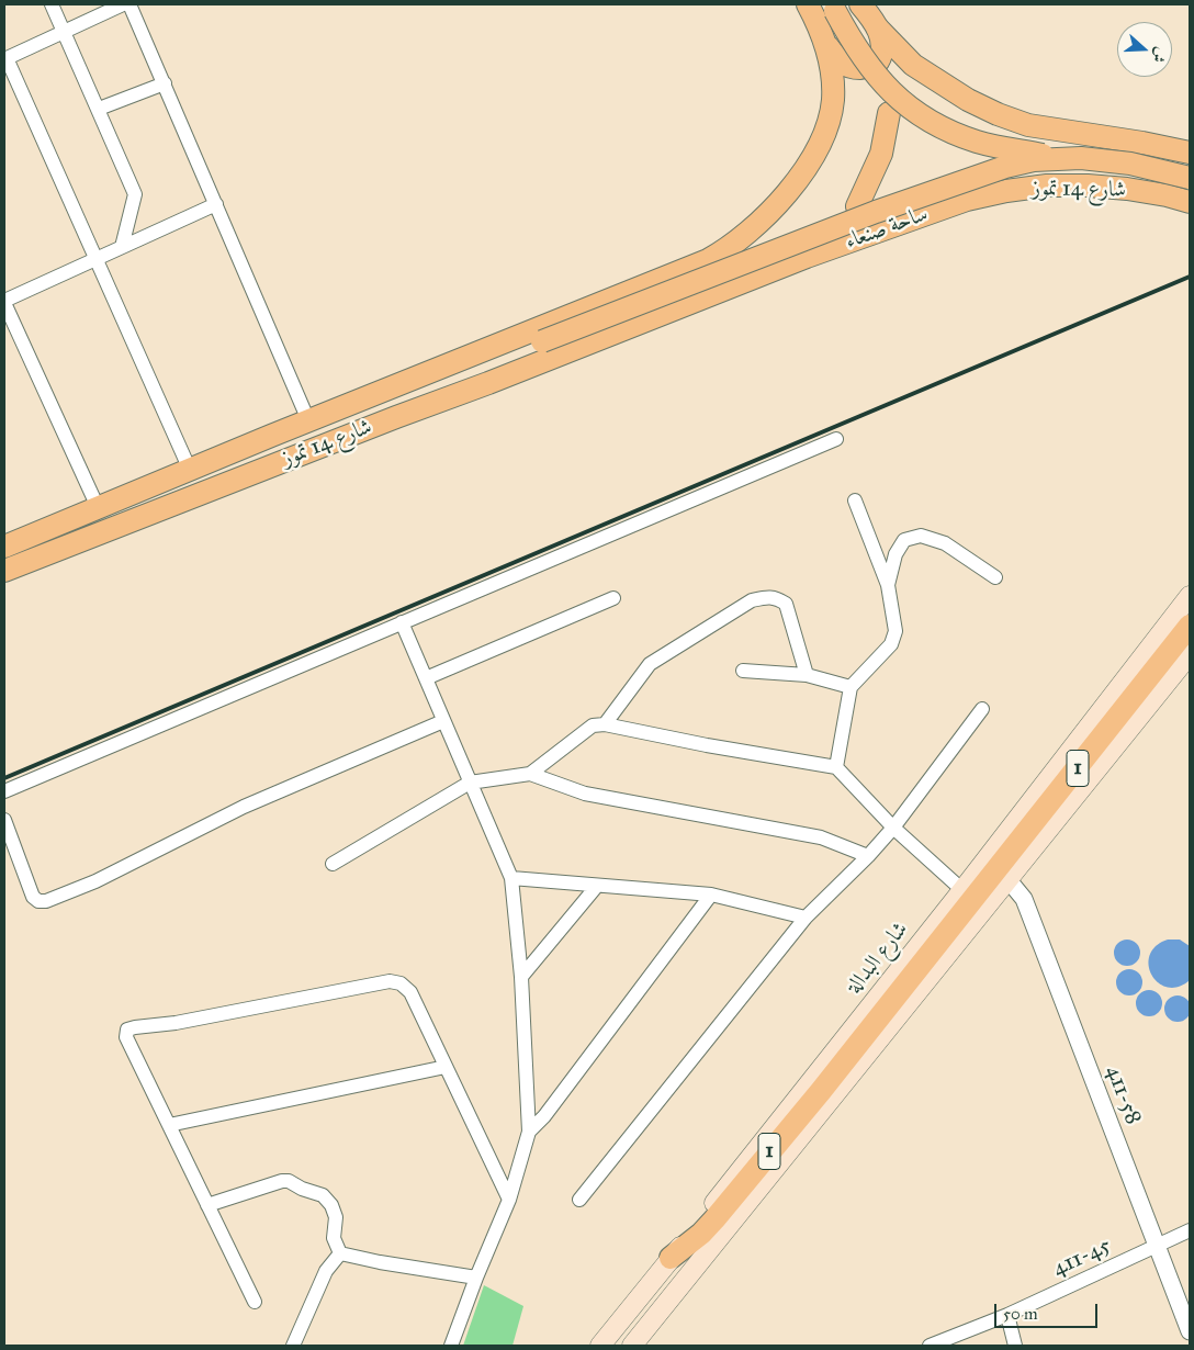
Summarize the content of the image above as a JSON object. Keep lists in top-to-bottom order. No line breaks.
{"streets":{"main road":["شارع 14 تموز","ساحة صنعاء","1"],"street":["411-58","411-45"]},"crossings":[["شارع 14 تموز","ساحة صنعاء"],["411-58","411-45"]],"scale_bar":"50 m","north":"right"}
